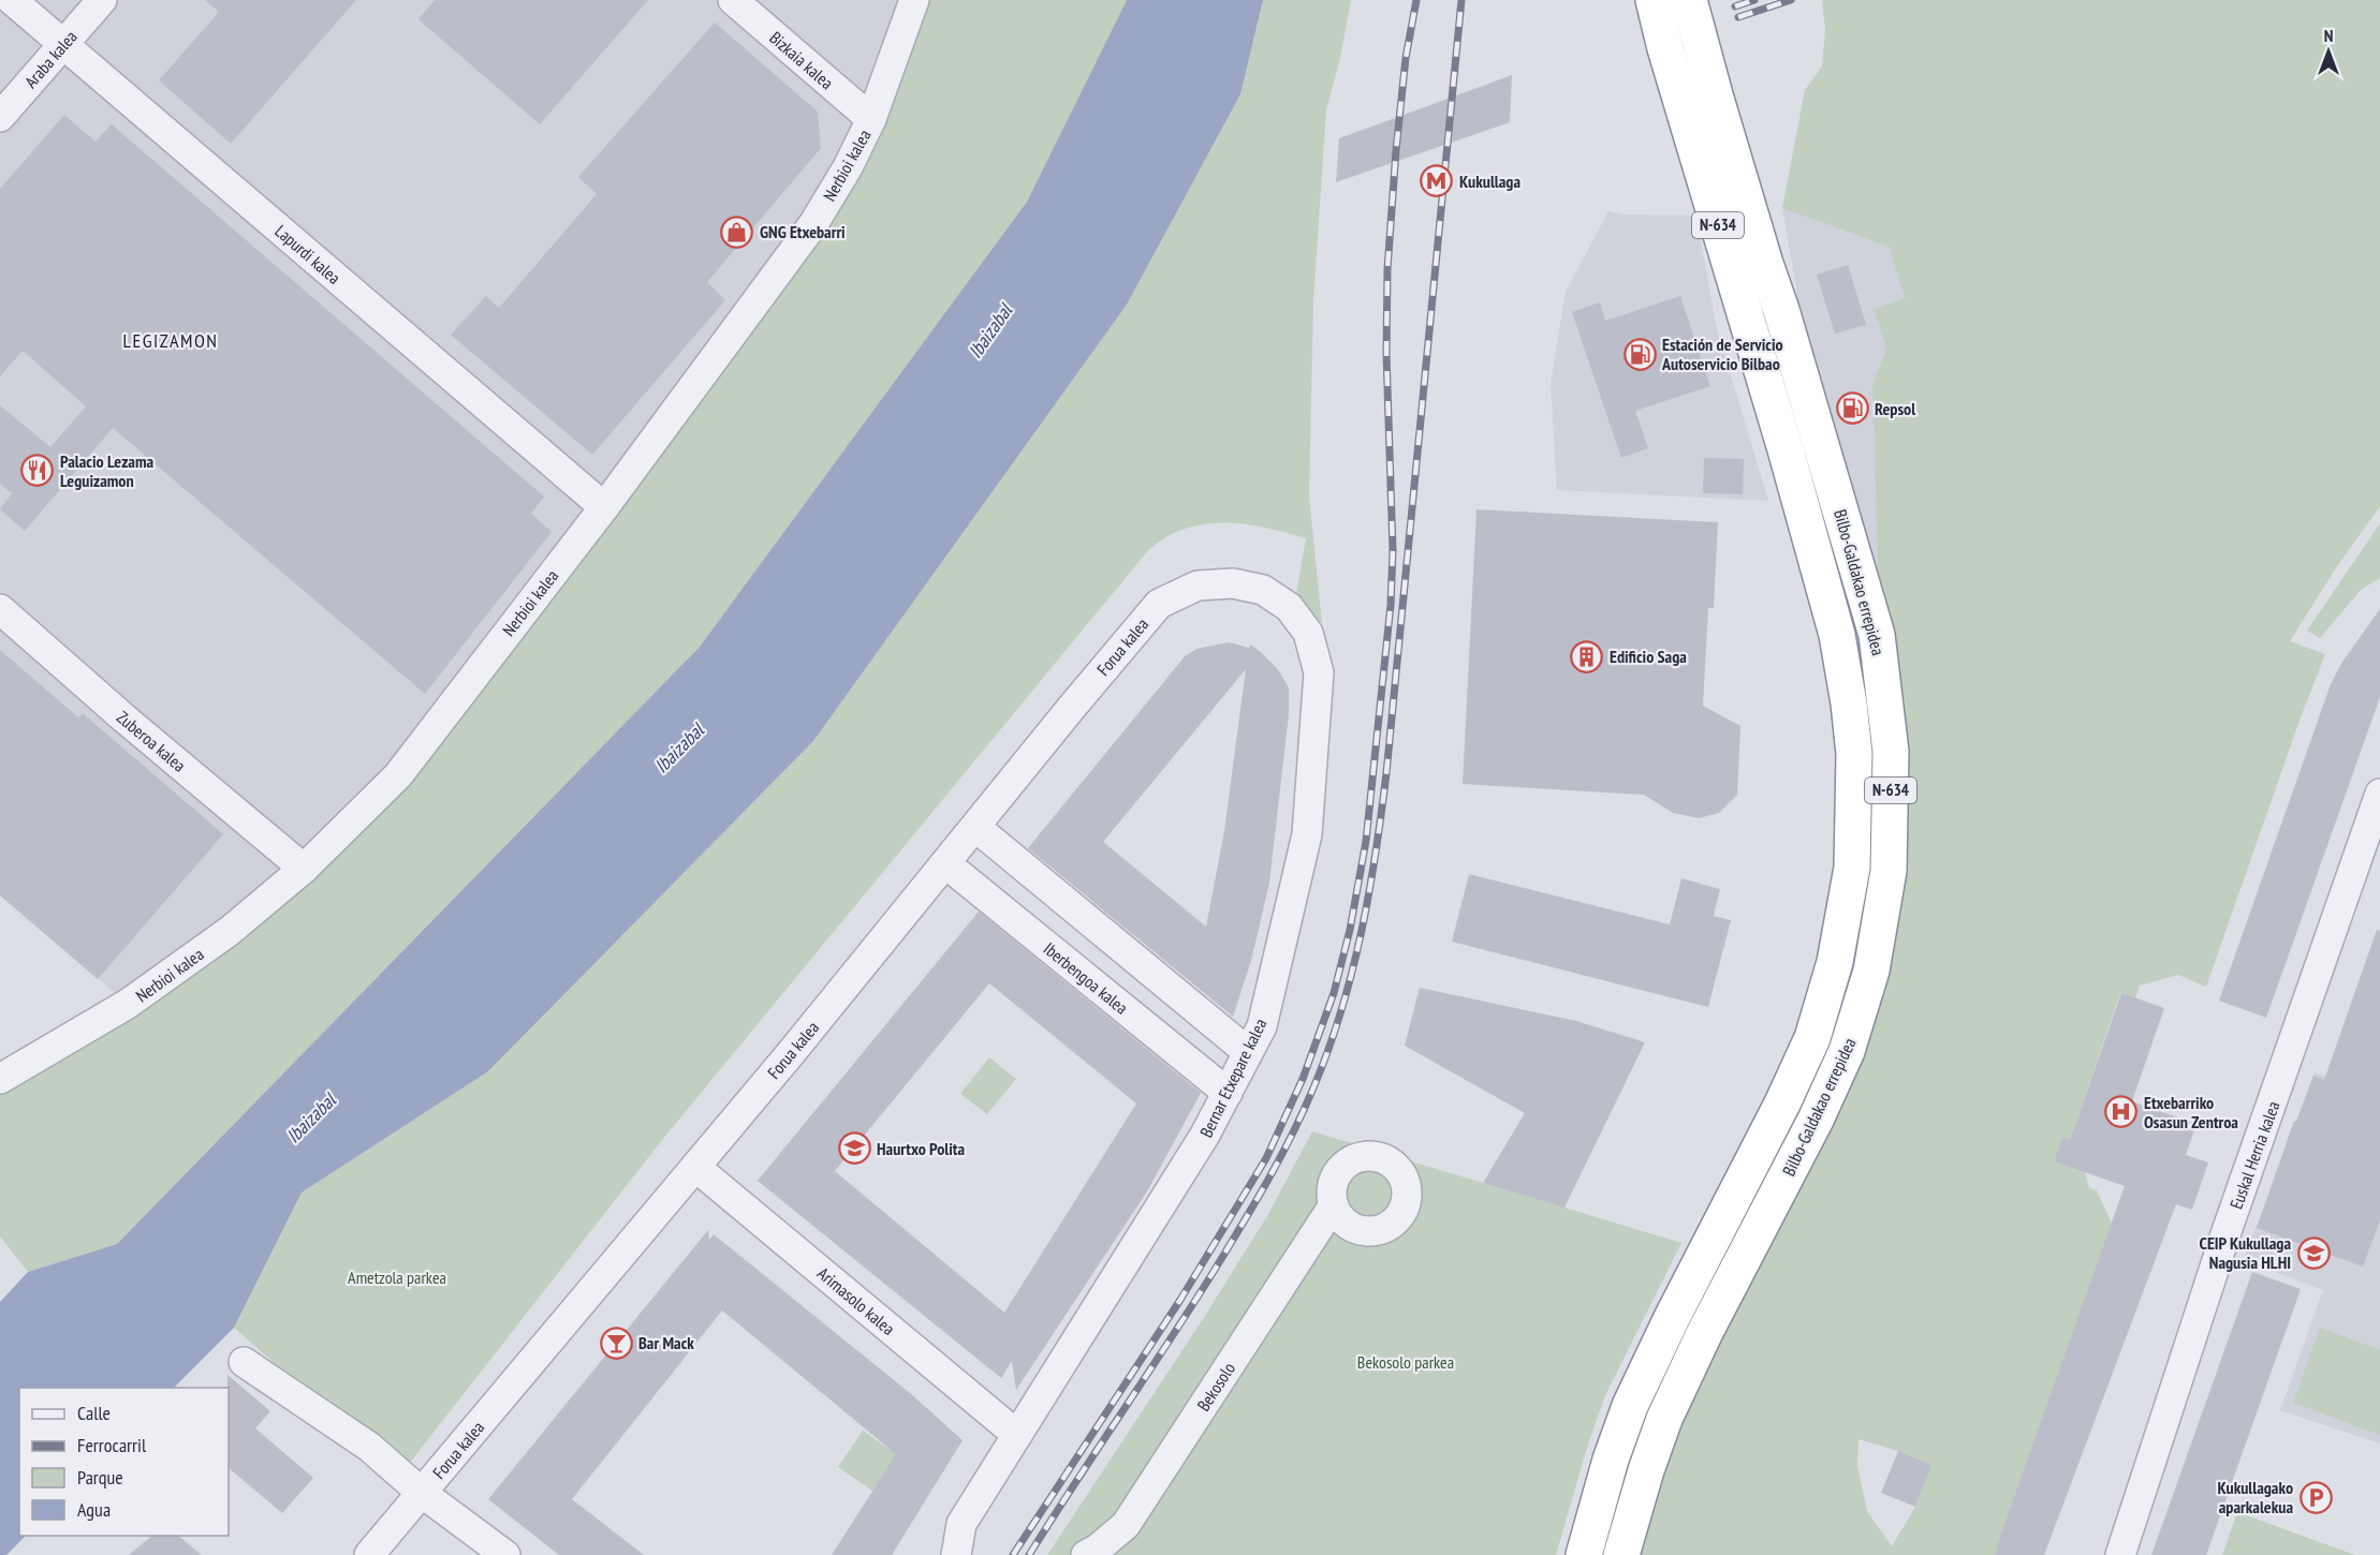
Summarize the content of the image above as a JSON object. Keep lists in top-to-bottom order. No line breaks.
{"streets":{"highway":["N-634","Bilbo-Galdakao errepidea"],"street":["Araba kalea","Bizkaia kalea","Nerbioi kalea","Lapurdi kalea","Forua kalea","Zuberoa kalea","Iberbengoa kalea","Bernar Etxepare kalea","Euskal Herria kalea","Arimasolo kalea","Bekosolo"]},"crossings":[["Araba kalea","Lapurdi kalea"],["Bizkaia kalea","Nerbioi kalea"],["Nerbioi kalea","Lapurdi kalea"],["Nerbioi kalea","Zuberoa kalea"],["Forua kalea","Iberbengoa kalea"],["Forua kalea","Bernar Etxepare kalea"],["Forua kalea","Arimasolo kalea"],["Iberbengoa kalea","Bernar Etxepare kalea"],["Bernar Etxepare kalea","Arimasolo kalea"]],"districts":["LEGIZAMON"],"water":["Ibaizabal"],"parks":["Ametzola parkea","Bekosolo parkea"],"places":{"metro station":["Kukullaga"],"shop":["GNG Etxebarri"],"fuel station":["Estación de Servicio Autoservicio Bilbao","Repsol"],"restaurant":["Palacio Lezama Leguizamon"],"building":["Edificio Saga"],"hospital":["Etxebarriko Osasun Zentroa"],"school or university":["Haurtxo Polita","CEIP Kukullaga Nagusia HLHI"],"bar":["Bar Mack"],"parking":["Kukullagako aparkalekua"]},"legend":["Calle","Ferrocarril","Parque","Agua"],"north":"top"}
